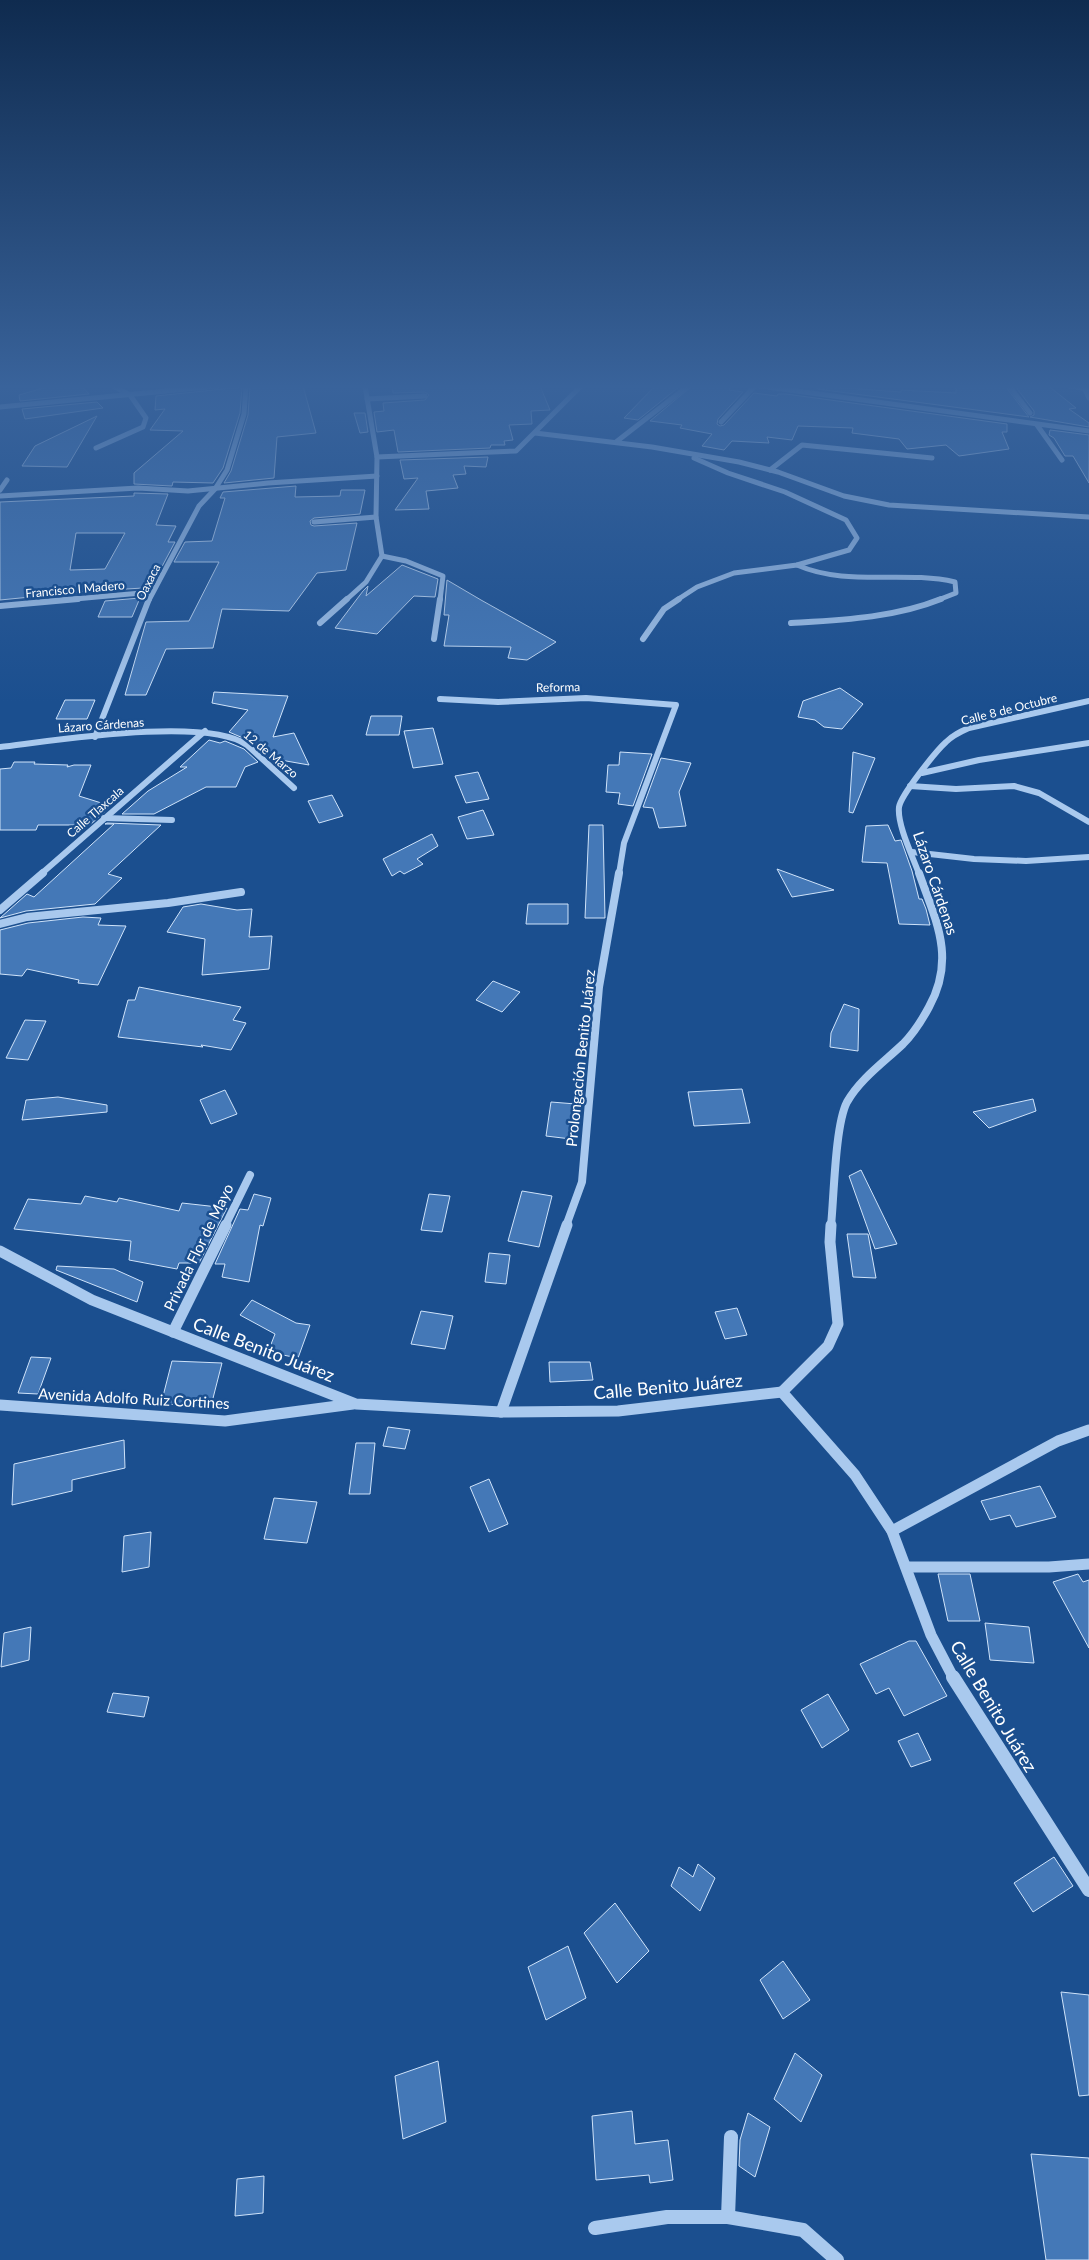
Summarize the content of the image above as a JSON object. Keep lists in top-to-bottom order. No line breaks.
{"streets":{"street":["Oaxaca","Francisco I Madero","Reforma","Calle 8 de Octubre","Lázaro Cárdenas","12 de Marzo","Calle Tlaxcala","Prolongación Benito Juárez","Privada Flor de Mayo","Calle Benito Juárez","Avenida Adolfo Ruiz Cortines"]},"crossings":[["Oaxaca","Francisco I Madero"],["Oaxaca","Lázaro Cárdenas"],["Reforma","Prolongación Benito Juárez"],["Calle 8 de Octubre","Lázaro Cárdenas"],["Lázaro Cárdenas","12 de Marzo"],["Lázaro Cárdenas","Calle Tlaxcala"],["Lázaro Cárdenas","Calle Benito Juárez"],["12 de Marzo","Calle Tlaxcala"],["Prolongación Benito Juárez","Calle Benito Juárez"],["Privada Flor de Mayo","Calle Benito Juárez"],["Calle Benito Juárez","Avenida Adolfo Ruiz Cortines"]]}
